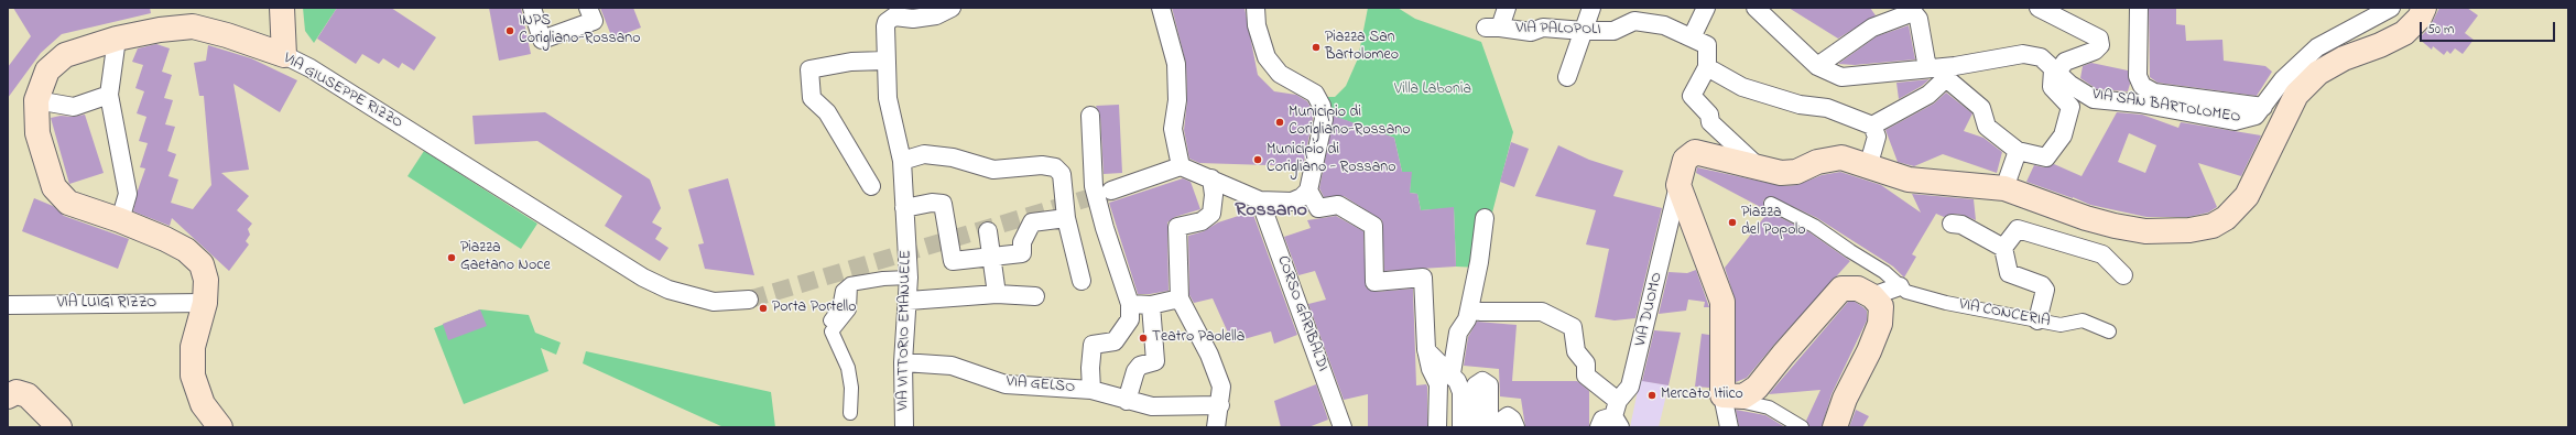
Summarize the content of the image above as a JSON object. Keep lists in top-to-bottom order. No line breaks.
{"streets":{"main road":["VIA GIUSEPPE RIZZO"],"street":["VIA PALOPOLI","VIA SAN BARTOLOMEO","VIA LUIGI RIZZO","VIA DUOMO","CORSO GARIBALDI","VIA CONCERIA","VIA VITTORIO EMANUELE","VIA GELSO"]},"crossings":[["VIA GIUSEPPE RIZZO","VIA LUIGI RIZZO"],["VIA VITTORIO EMANUELE","VIA GELSO"]],"districts":["Rossano"],"parks":["Villa Labonia"],"places":["INPS Corigliano-Rossano","Piazza San Bartolomeo","Municipio di Corigliano-Rossano","Municipio di Corigliano - Rossano","Piazza del Popolo","Piazza Gaetano Noce","Porta Portello","Teatro Paolella","Mercato Itiico"],"scale_bar":"50 m"}
